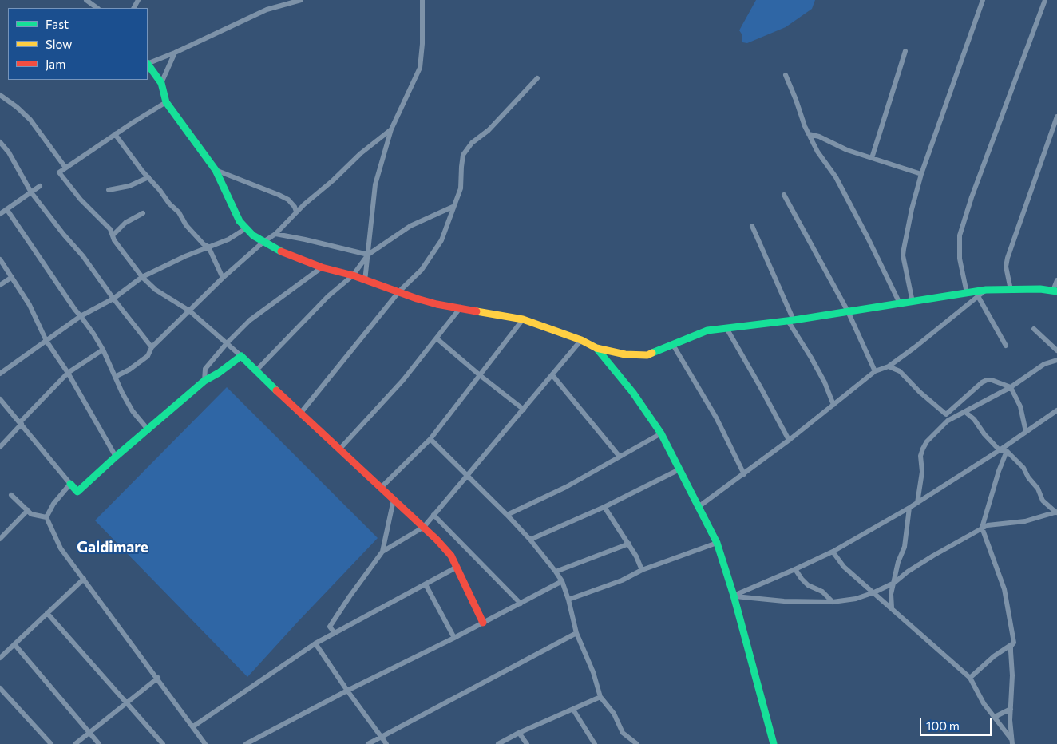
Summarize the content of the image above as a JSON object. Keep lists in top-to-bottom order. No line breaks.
{"districts":["Galdimare"],"legend":["Fast","Slow","Jam"],"scale_bar":"100 m"}
